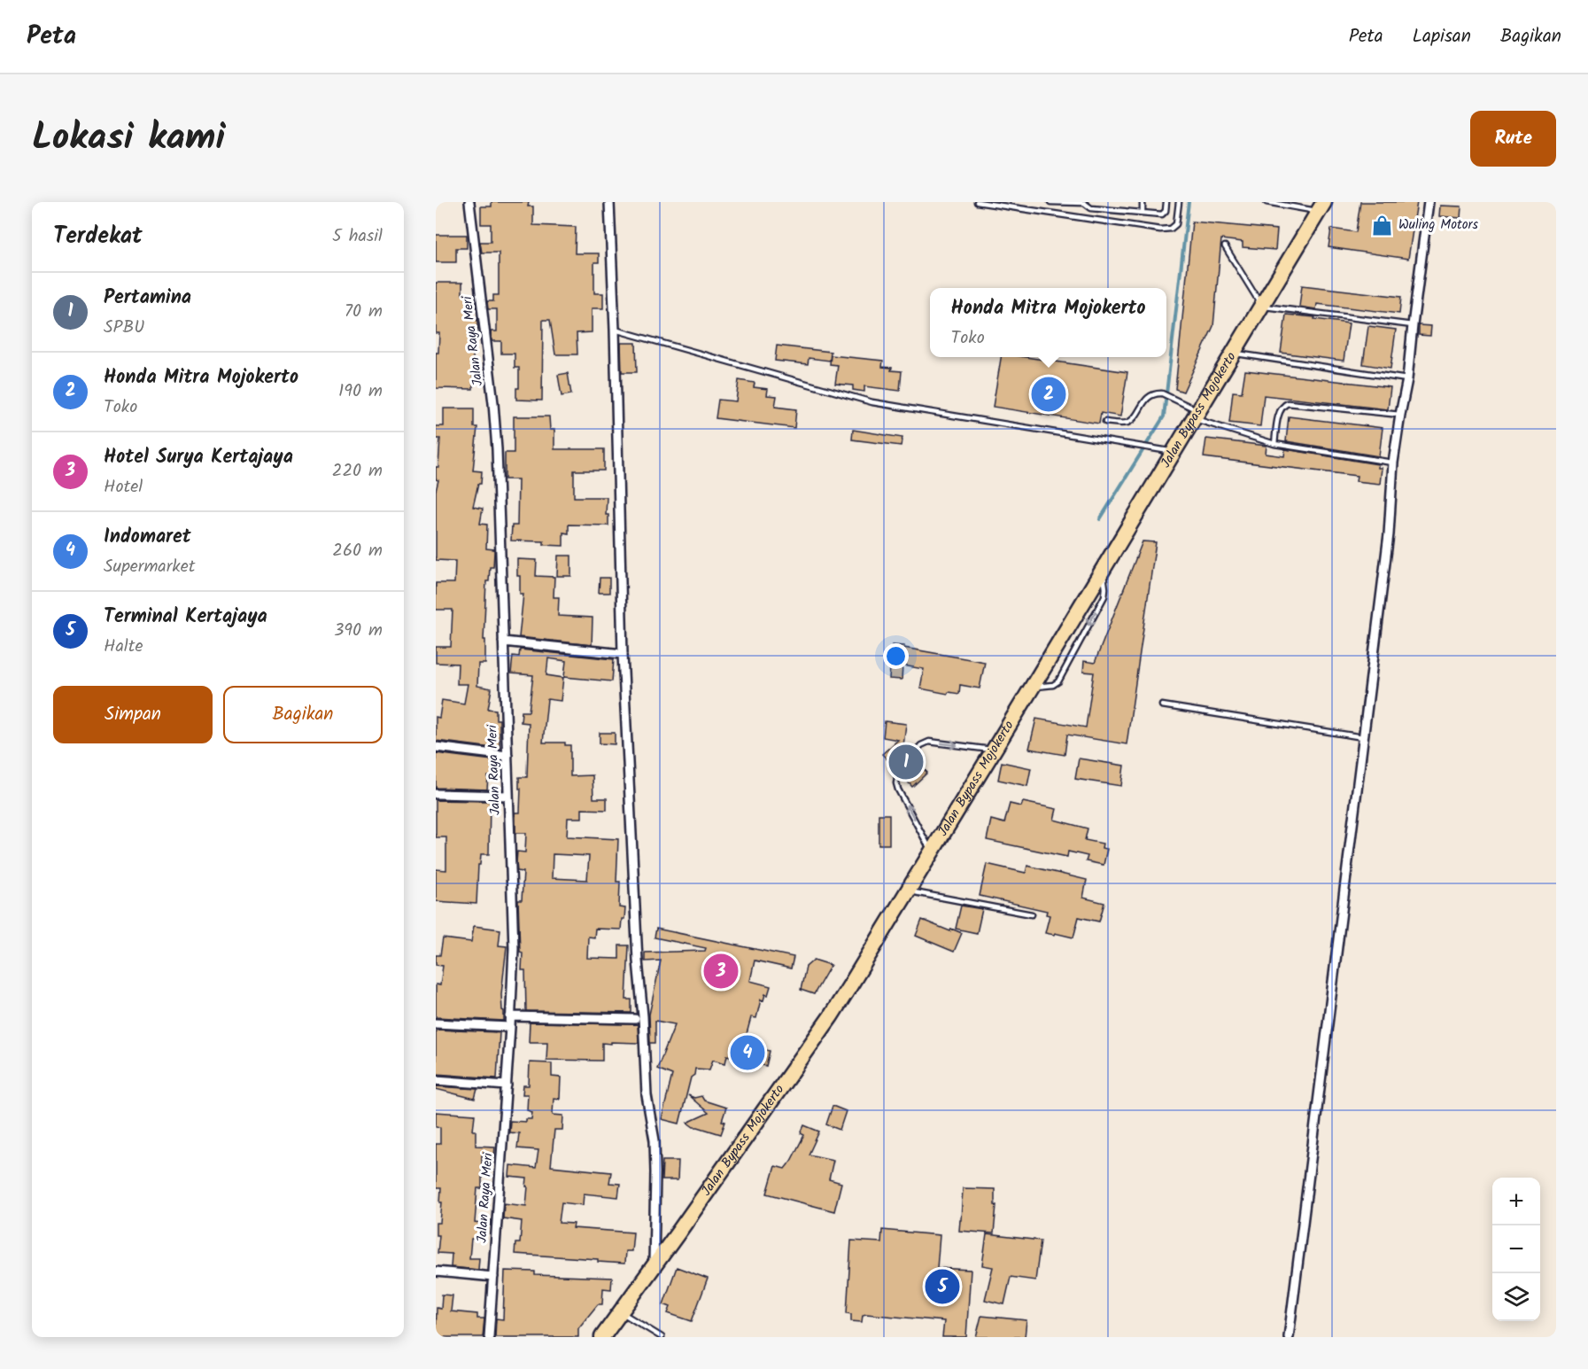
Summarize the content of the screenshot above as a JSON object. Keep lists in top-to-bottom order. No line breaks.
{"streets":{"highway":["Jalan Bypass Mojokerto"],"street":["Jalan Raya Meri"]},"places":{"shop":["Wuling Motors"]},"page":{"header":"Peta","nav":["Peta","Lapisan","Bagikan"],"title":"Lokasi kami","buttons":["Rute",["Simpan","Bagikan"]],"heading":["Terdekat","5 hasil"],"list":[{"mark":"1","name":"Pertamina","note":"SPBU","value":"70 m"},{"mark":"2","name":"Honda Mitra Mojokerto","note":"Toko","value":"190 m"},{"mark":"3","name":"Hotel Surya Kertajaya","note":"Hotel","value":"220 m"},{"mark":"4","name":"Indomaret","note":"Supermarket","value":"260 m"},{"mark":"5","name":"Terminal Kertajaya","note":"Halte","value":"390 m"}],"popup":["Honda Mitra Mojokerto","Toko"],"pins":["2","1","3","4","5"],"map_buttons":["+","−"]}}
